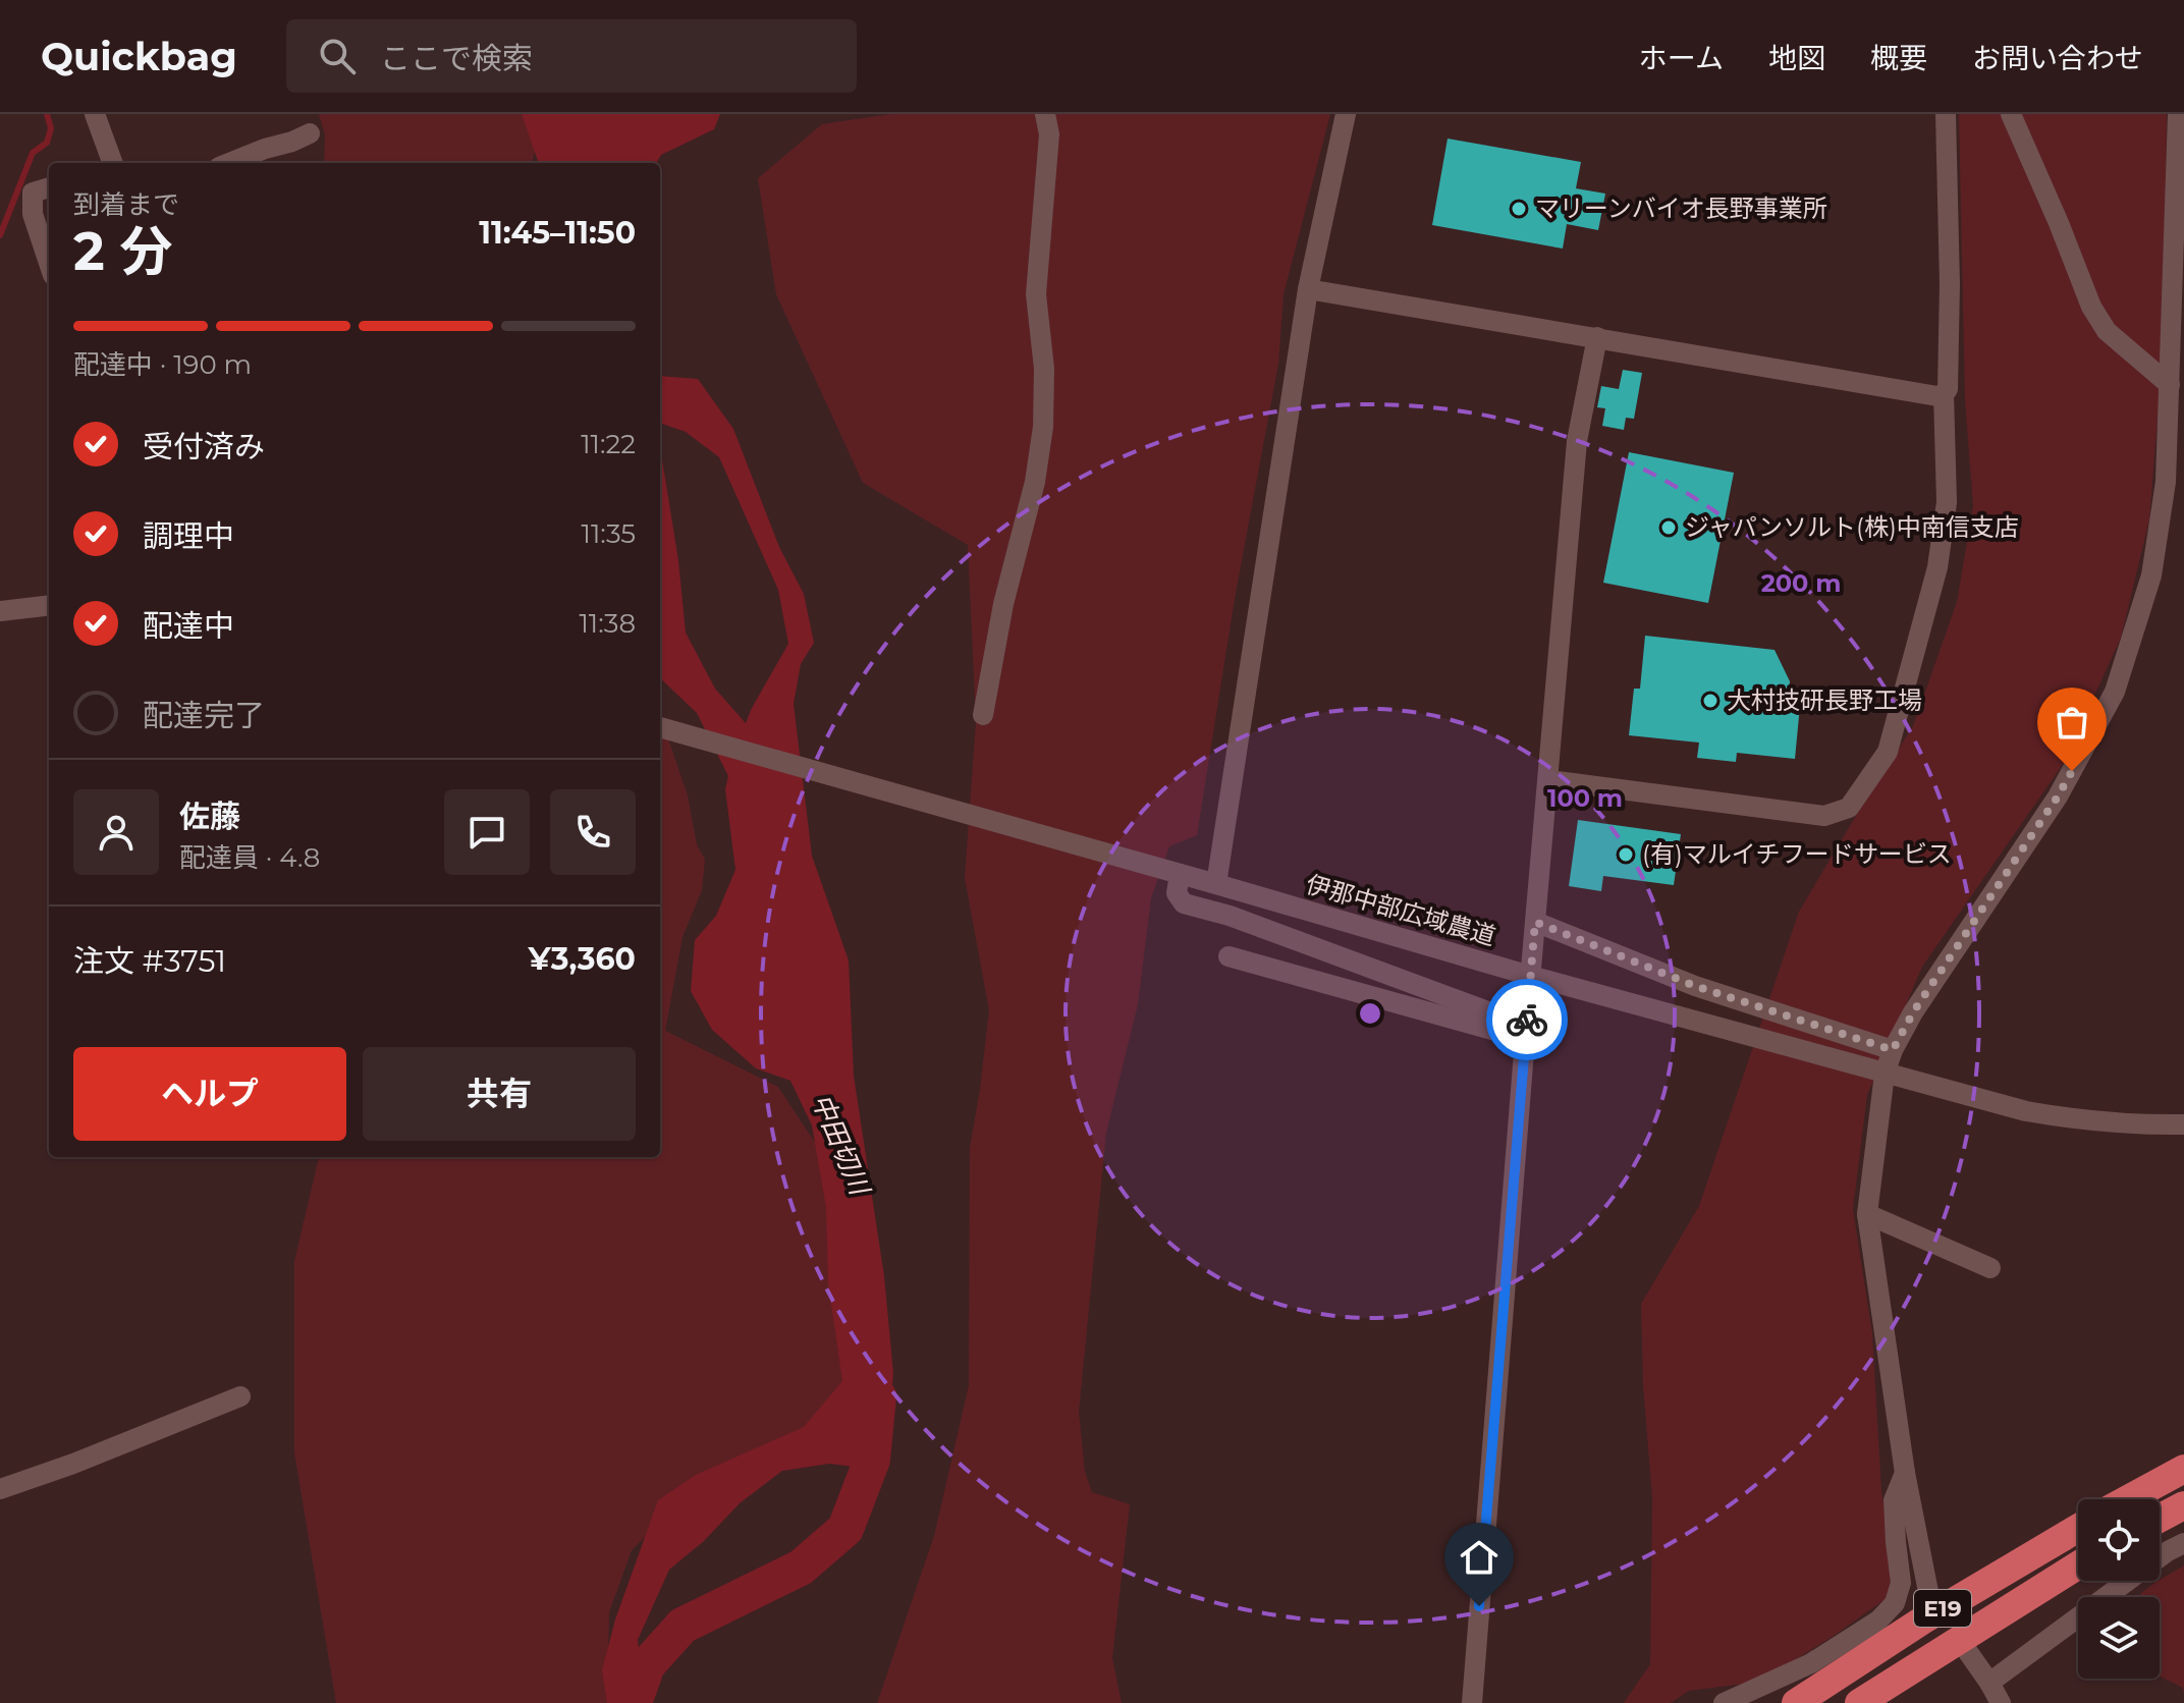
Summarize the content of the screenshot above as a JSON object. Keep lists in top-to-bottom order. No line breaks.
{"streets":{"highway":["E19"],"street":["伊那中部広域農道"]},"water":["中田切川"],"places":["マリーンバイオ長野事業所","ジャパンソルト(株)中南信支店","大村技研長野工場","(有)マルイチフードサービス"],"page":{"header":"Quickbag","search":"ここで検索","nav":["ホーム","地図","概要","お問い合わせ"],"heading":["2 分","到着まで","11:45–11:50"],"panel":["佐藤","配達員 · 4.8","注文 #3751","¥3,360"],"bar":"配達中 · 190 m","list":[["受付済み","11:22"],["調理中","11:35"],["配達中","11:38"],"配達完了"],"buttons":["ヘルプ","共有"]},"rings":["200 m","100 m"]}
